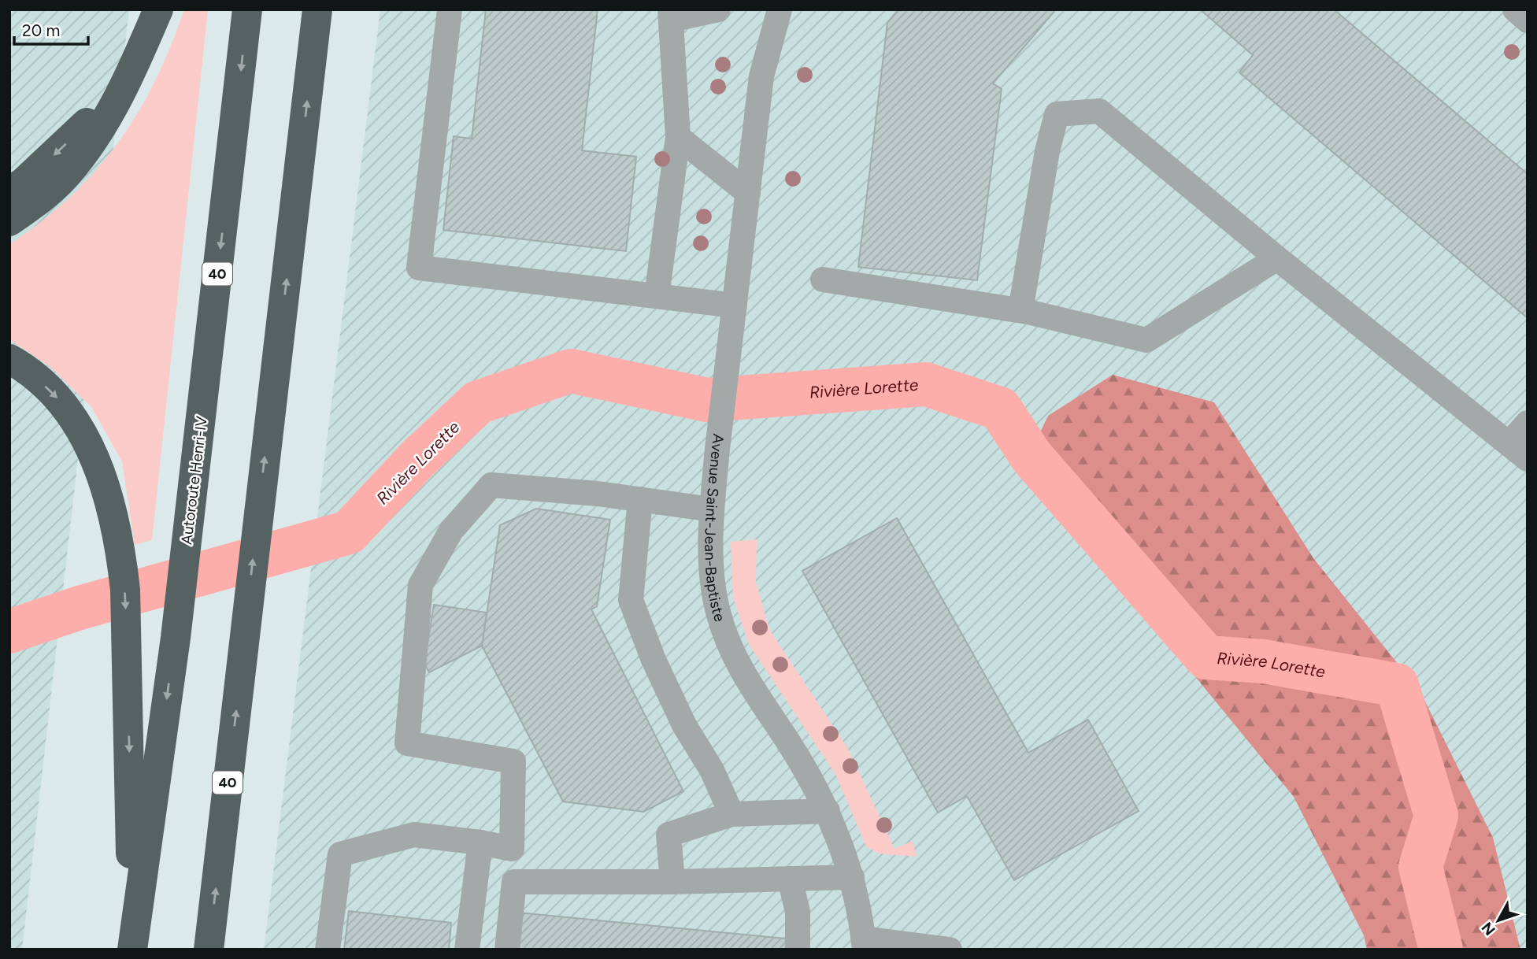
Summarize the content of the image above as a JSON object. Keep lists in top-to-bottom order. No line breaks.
{"streets":{"highway":["40","Autoroute Henri-IV"],"street":["Avenue Saint-Jean-Baptiste"]},"water":["Rivière Lorette"],"scale_bar":"20 m","north":"bottom left"}
